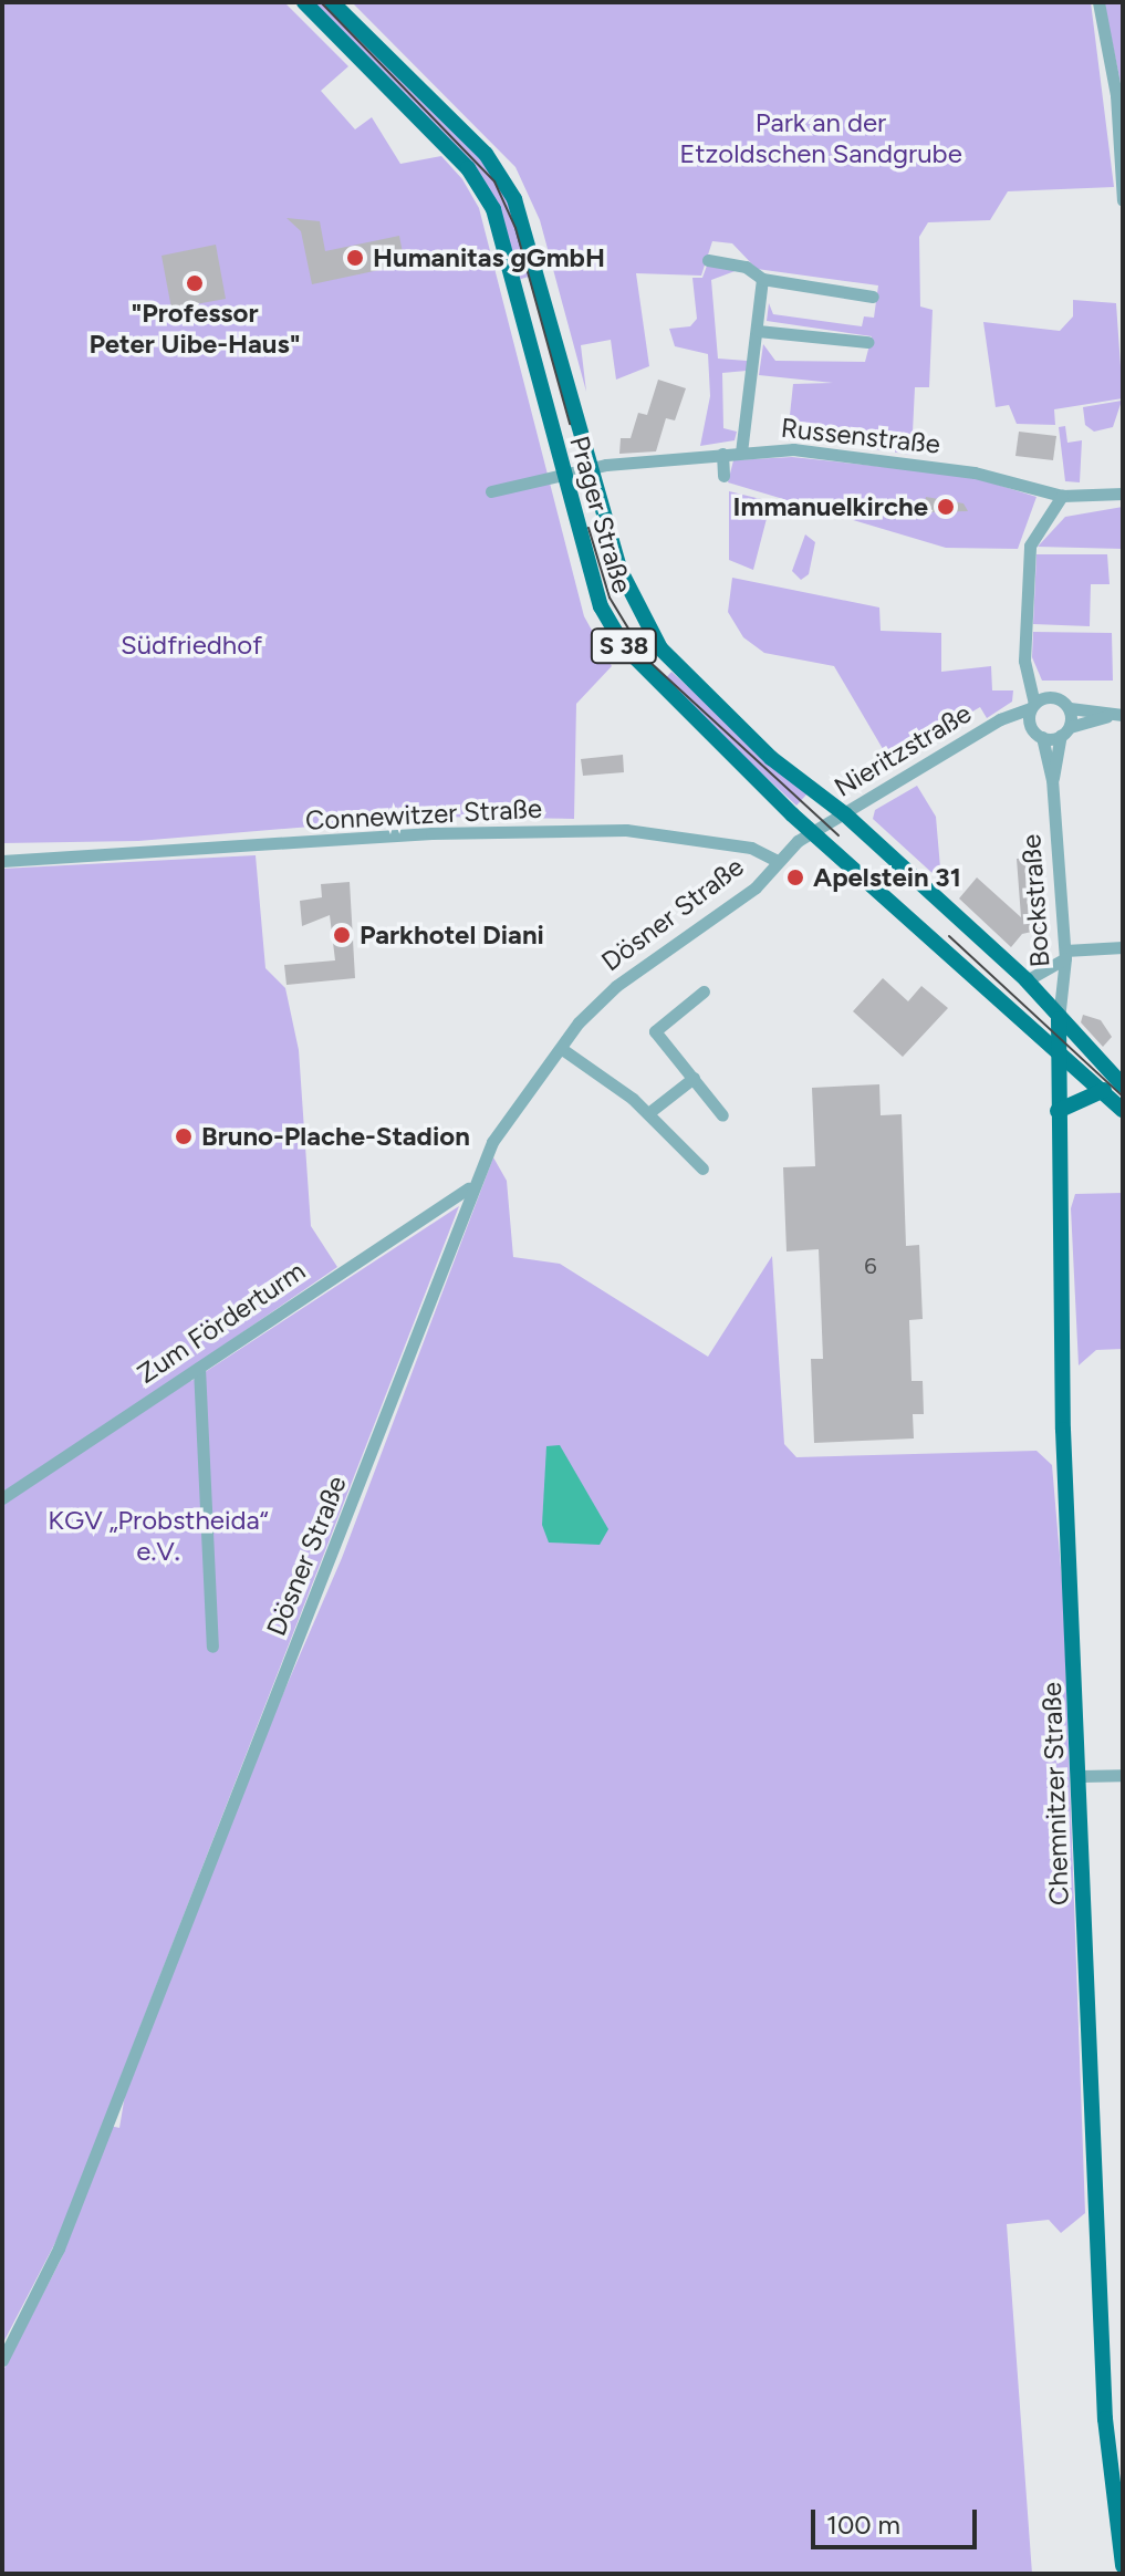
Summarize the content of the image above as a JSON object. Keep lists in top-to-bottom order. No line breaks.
{"streets":{"main road":["Prager Straße","S 38","Chemnitzer Straße"],"street":["Russenstraße","Nieritzstraße","Connewitzer Straße","Bockstraße","Dösner Straße","Zum Förderturm"]},"crossings":[["Russenstraße","Prager Straße"],["Prager Straße","Nieritzstraße"],["Prager Straße","Bockstraße"],["Prager Straße","Chemnitzer Straße"],["Nieritzstraße","Bockstraße"],["Connewitzer Straße","Dösner Straße"],["Bockstraße","Chemnitzer Straße"],["Dösner Straße","Zum Förderturm"]],"parks":["Park an der Etzoldschen Sandgrube","Südfriedhof","KGV „Probstheida“ e.V."],"places":["Humanitas gGmbH","\"Professor Peter Uibe-Haus\"","Immanuelkirche","Apelstein 31","Parkhotel Diani","Bruno-Plache-Stadion"],"house_numbers":["6"],"scale_bar":"100 m"}
